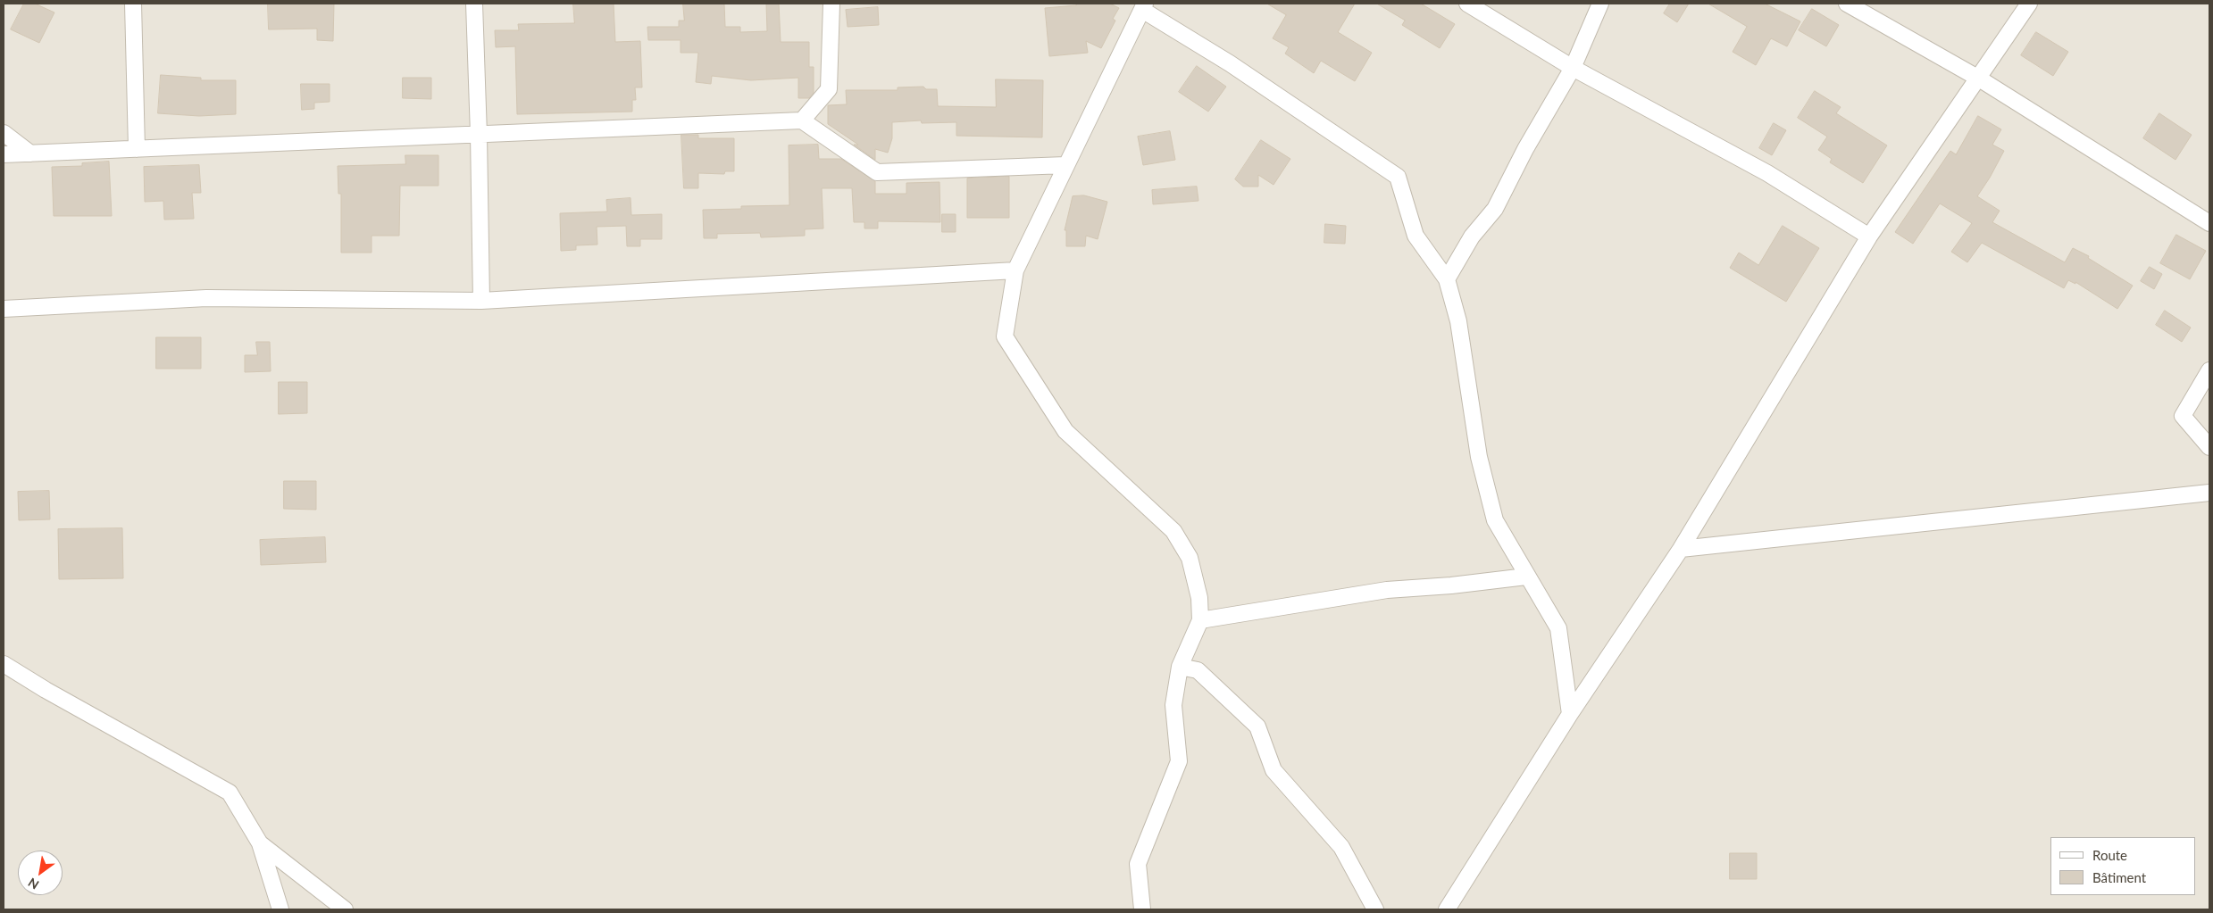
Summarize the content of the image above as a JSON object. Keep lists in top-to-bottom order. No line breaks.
{"legend":["Route","Bâtiment"],"north":"bottom left"}
